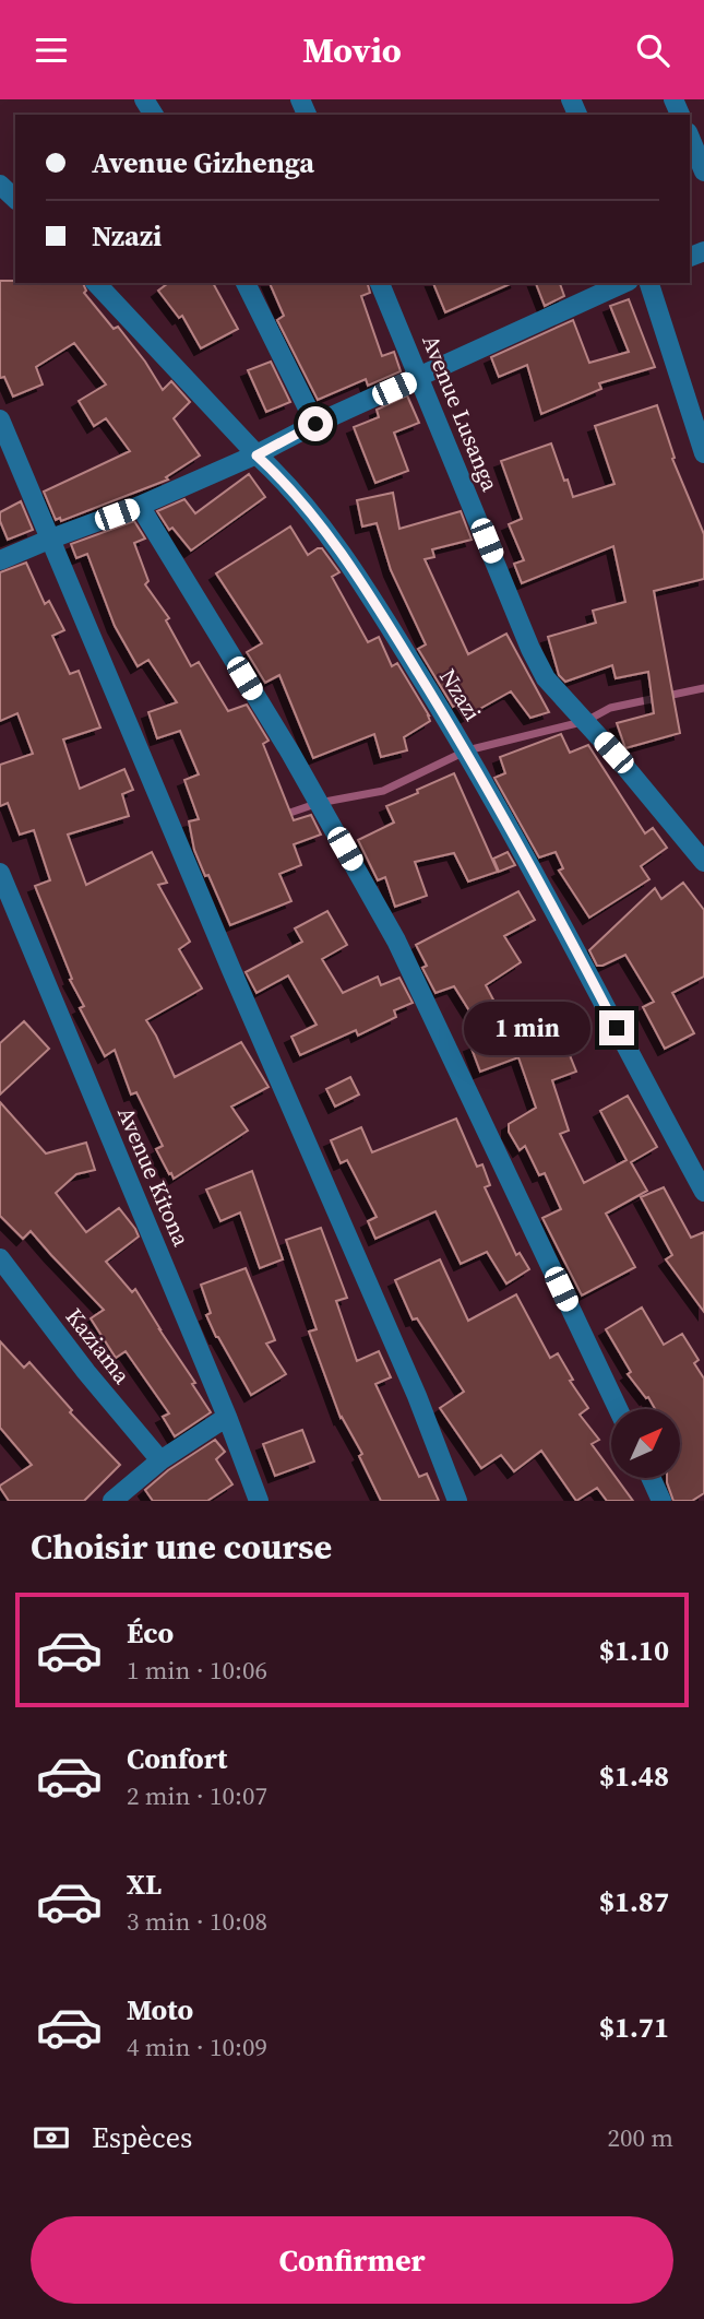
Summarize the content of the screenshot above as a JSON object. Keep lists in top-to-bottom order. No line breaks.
{"streets":{"street":["Avenue Lusanga","Nzazi","Avenue Kitona","Kaziama"]},"north":"top right","page":{"header":"Movio","banner":["Avenue Gizhenga","Nzazi"],"bubble":"1 min","heading":"Choisir une course","list":[{"name":"Éco","note":"1 min · 10:06","value":"$1.10"},{"name":"Confort","note":"2 min · 10:07","value":"$1.48"},{"name":"XL","note":"3 min · 10:08","value":"$1.87"},{"name":"Moto","note":"4 min · 10:09","value":"$1.71"}],"pay":["Espèces","200 m"],"buttons":"Confirmer"}}
